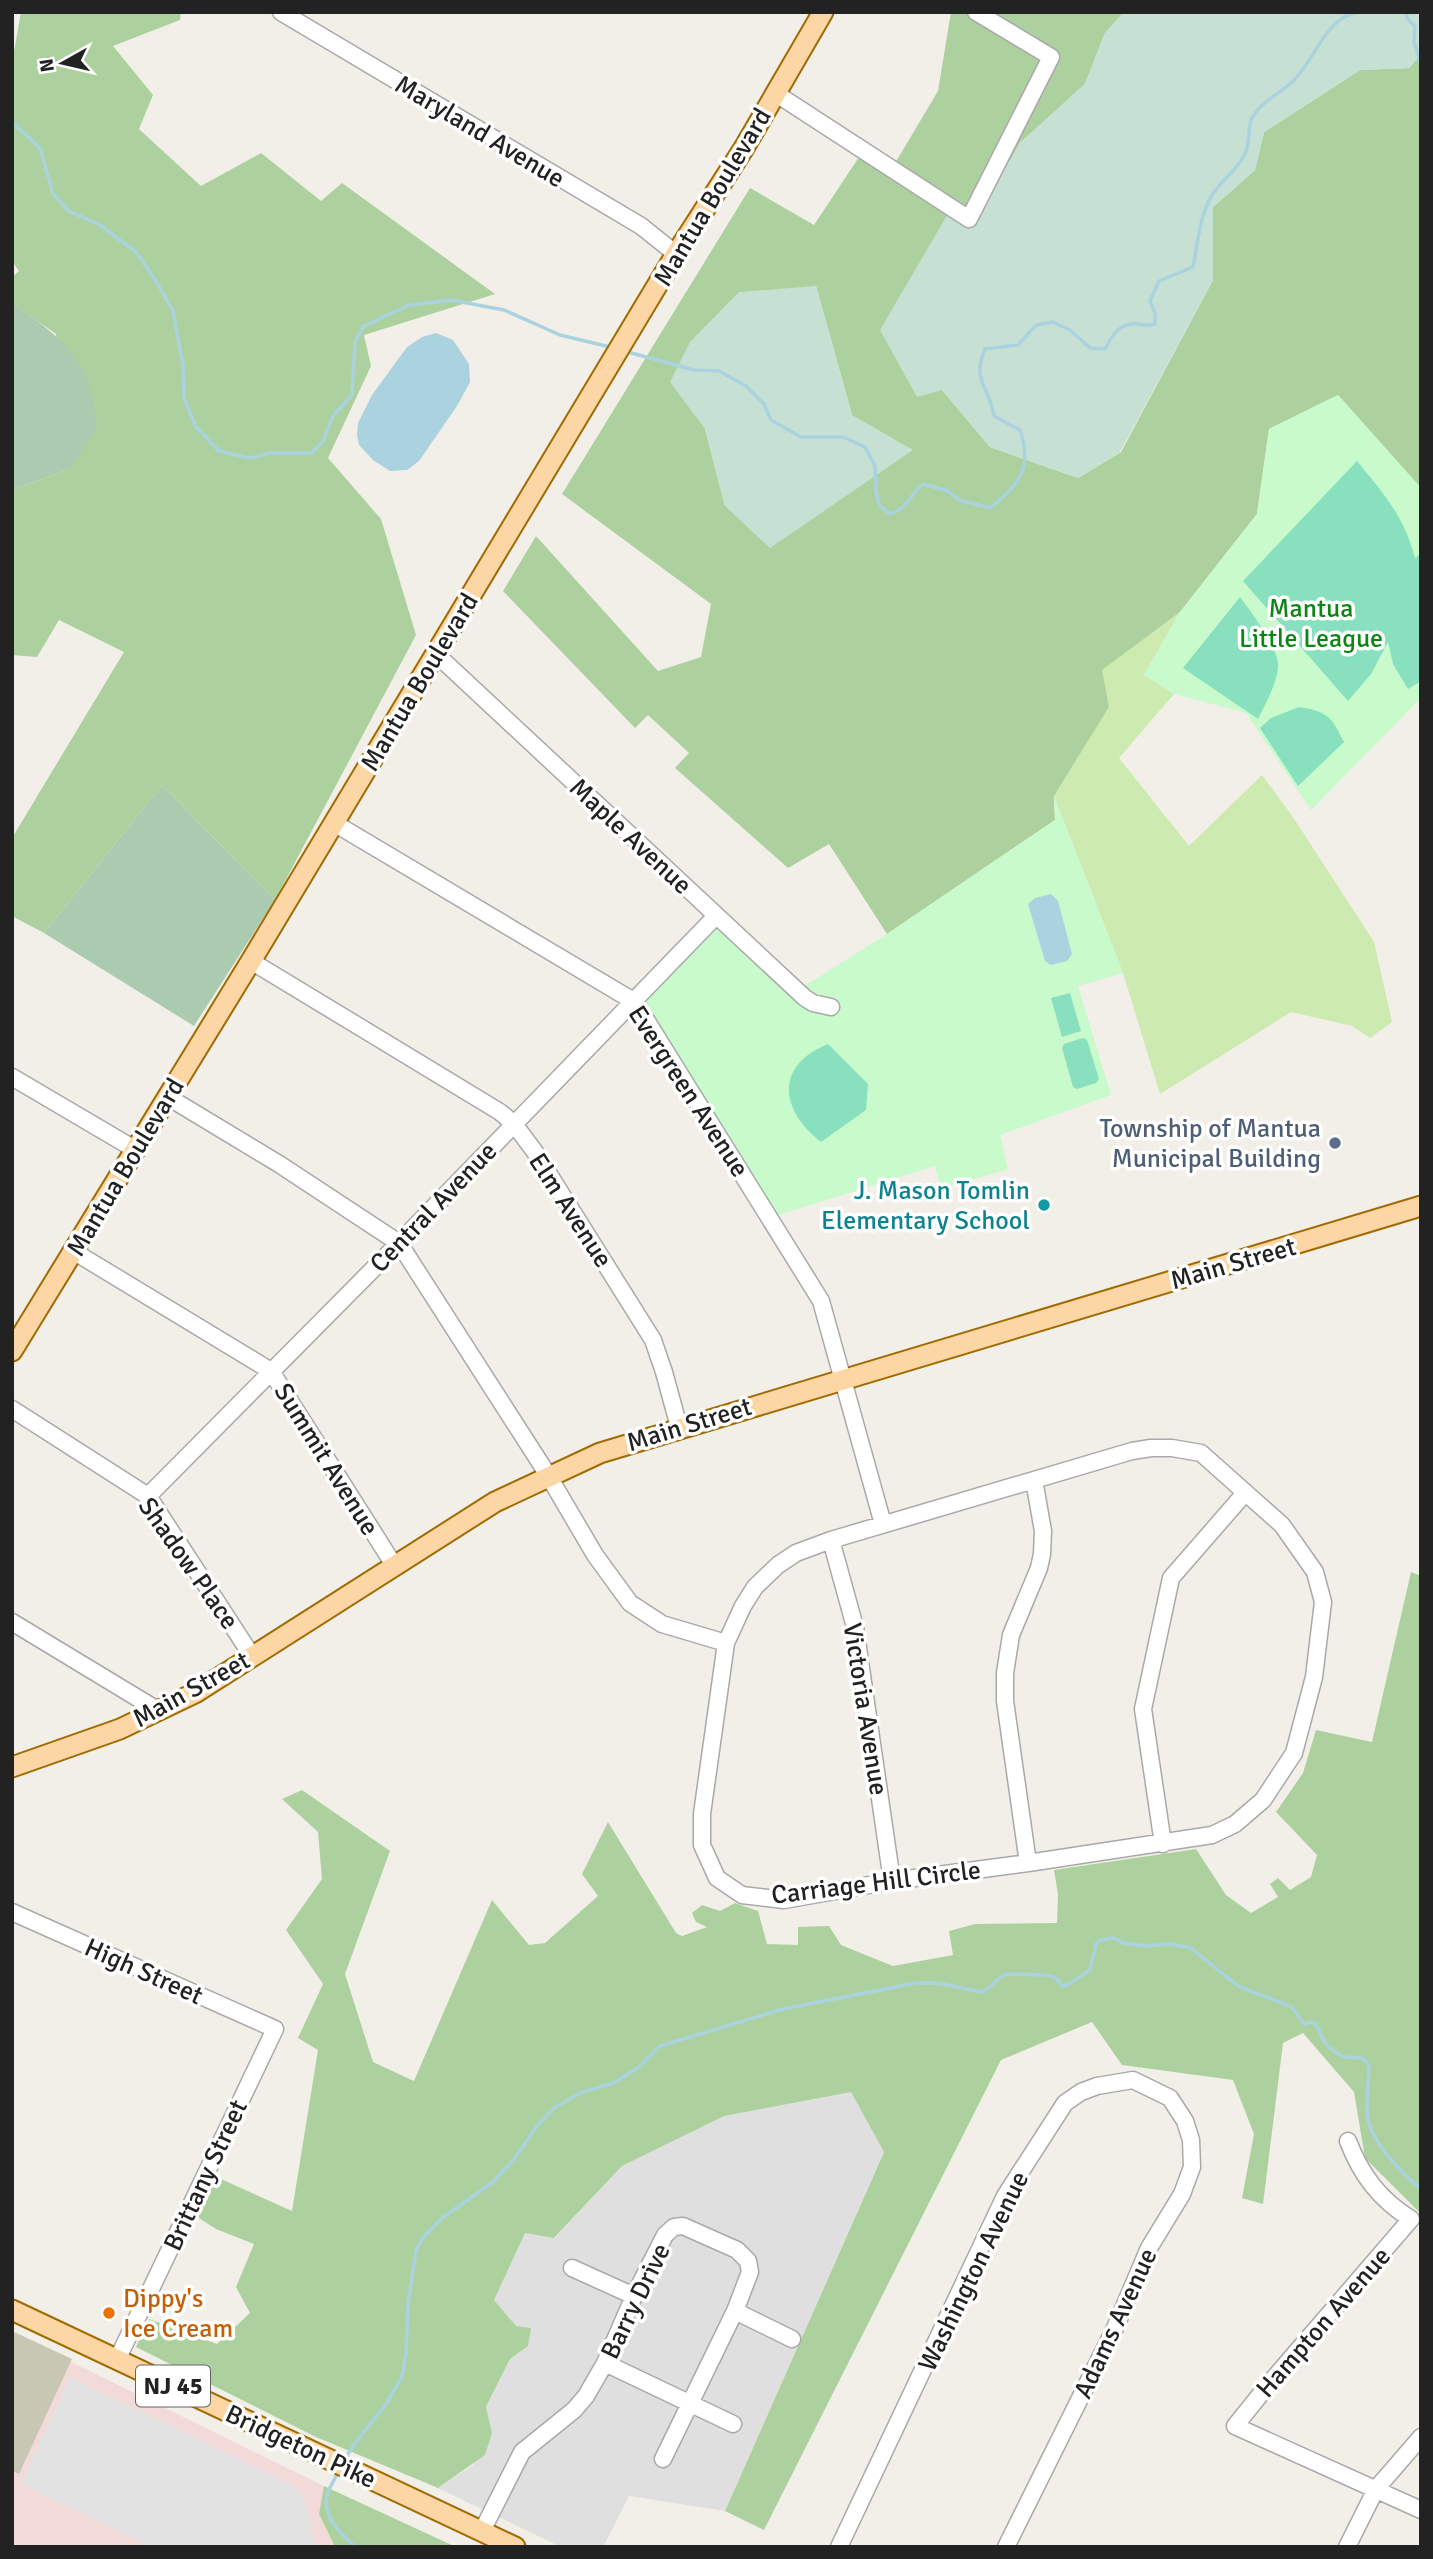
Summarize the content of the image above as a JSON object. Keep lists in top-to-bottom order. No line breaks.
{"streets":{"main road":["Mantua Boulevard","Main Street","NJ 45","Bridgeton Pike"],"street":["Maryland Avenue","Maple Avenue","Evergreen Avenue","Central Avenue","Elm Avenue","Summit Avenue","Shadow Place","Victoria Avenue","Carriage Hill Circle","High Street","Brittany Street","Washington Avenue","Barry Drive","Hampton Avenue","Adams Avenue"]},"crossings":[["Maryland Avenue","Mantua Boulevard"],["Mantua Boulevard","Maple Avenue"],["Mantua Boulevard","Evergreen Avenue"],["Mantua Boulevard","Elm Avenue"],["Mantua Boulevard","Summit Avenue"],["Maple Avenue","Central Avenue"],["Evergreen Avenue","Central Avenue"],["Evergreen Avenue","Main Street"],["Evergreen Avenue","Carriage Hill Circle"],["Central Avenue","Elm Avenue"],["Central Avenue","Summit Avenue"],["Central Avenue","Shadow Place"],["Elm Avenue","Main Street"],["Main Street","Summit Avenue"],["Main Street","Shadow Place"],["Victoria Avenue","Carriage Hill Circle"],["High Street","Brittany Street"],["Brittany Street","Bridgeton Pike"],["Washington Avenue","Adams Avenue"],["Barry Drive","Bridgeton Pike"]],"parks":["Mantua Little League"],"places":["Township of Mantua Municipal Building","J. Mason Tomlin Elementary School","Dippy's Ice Cream"],"north":"left"}
